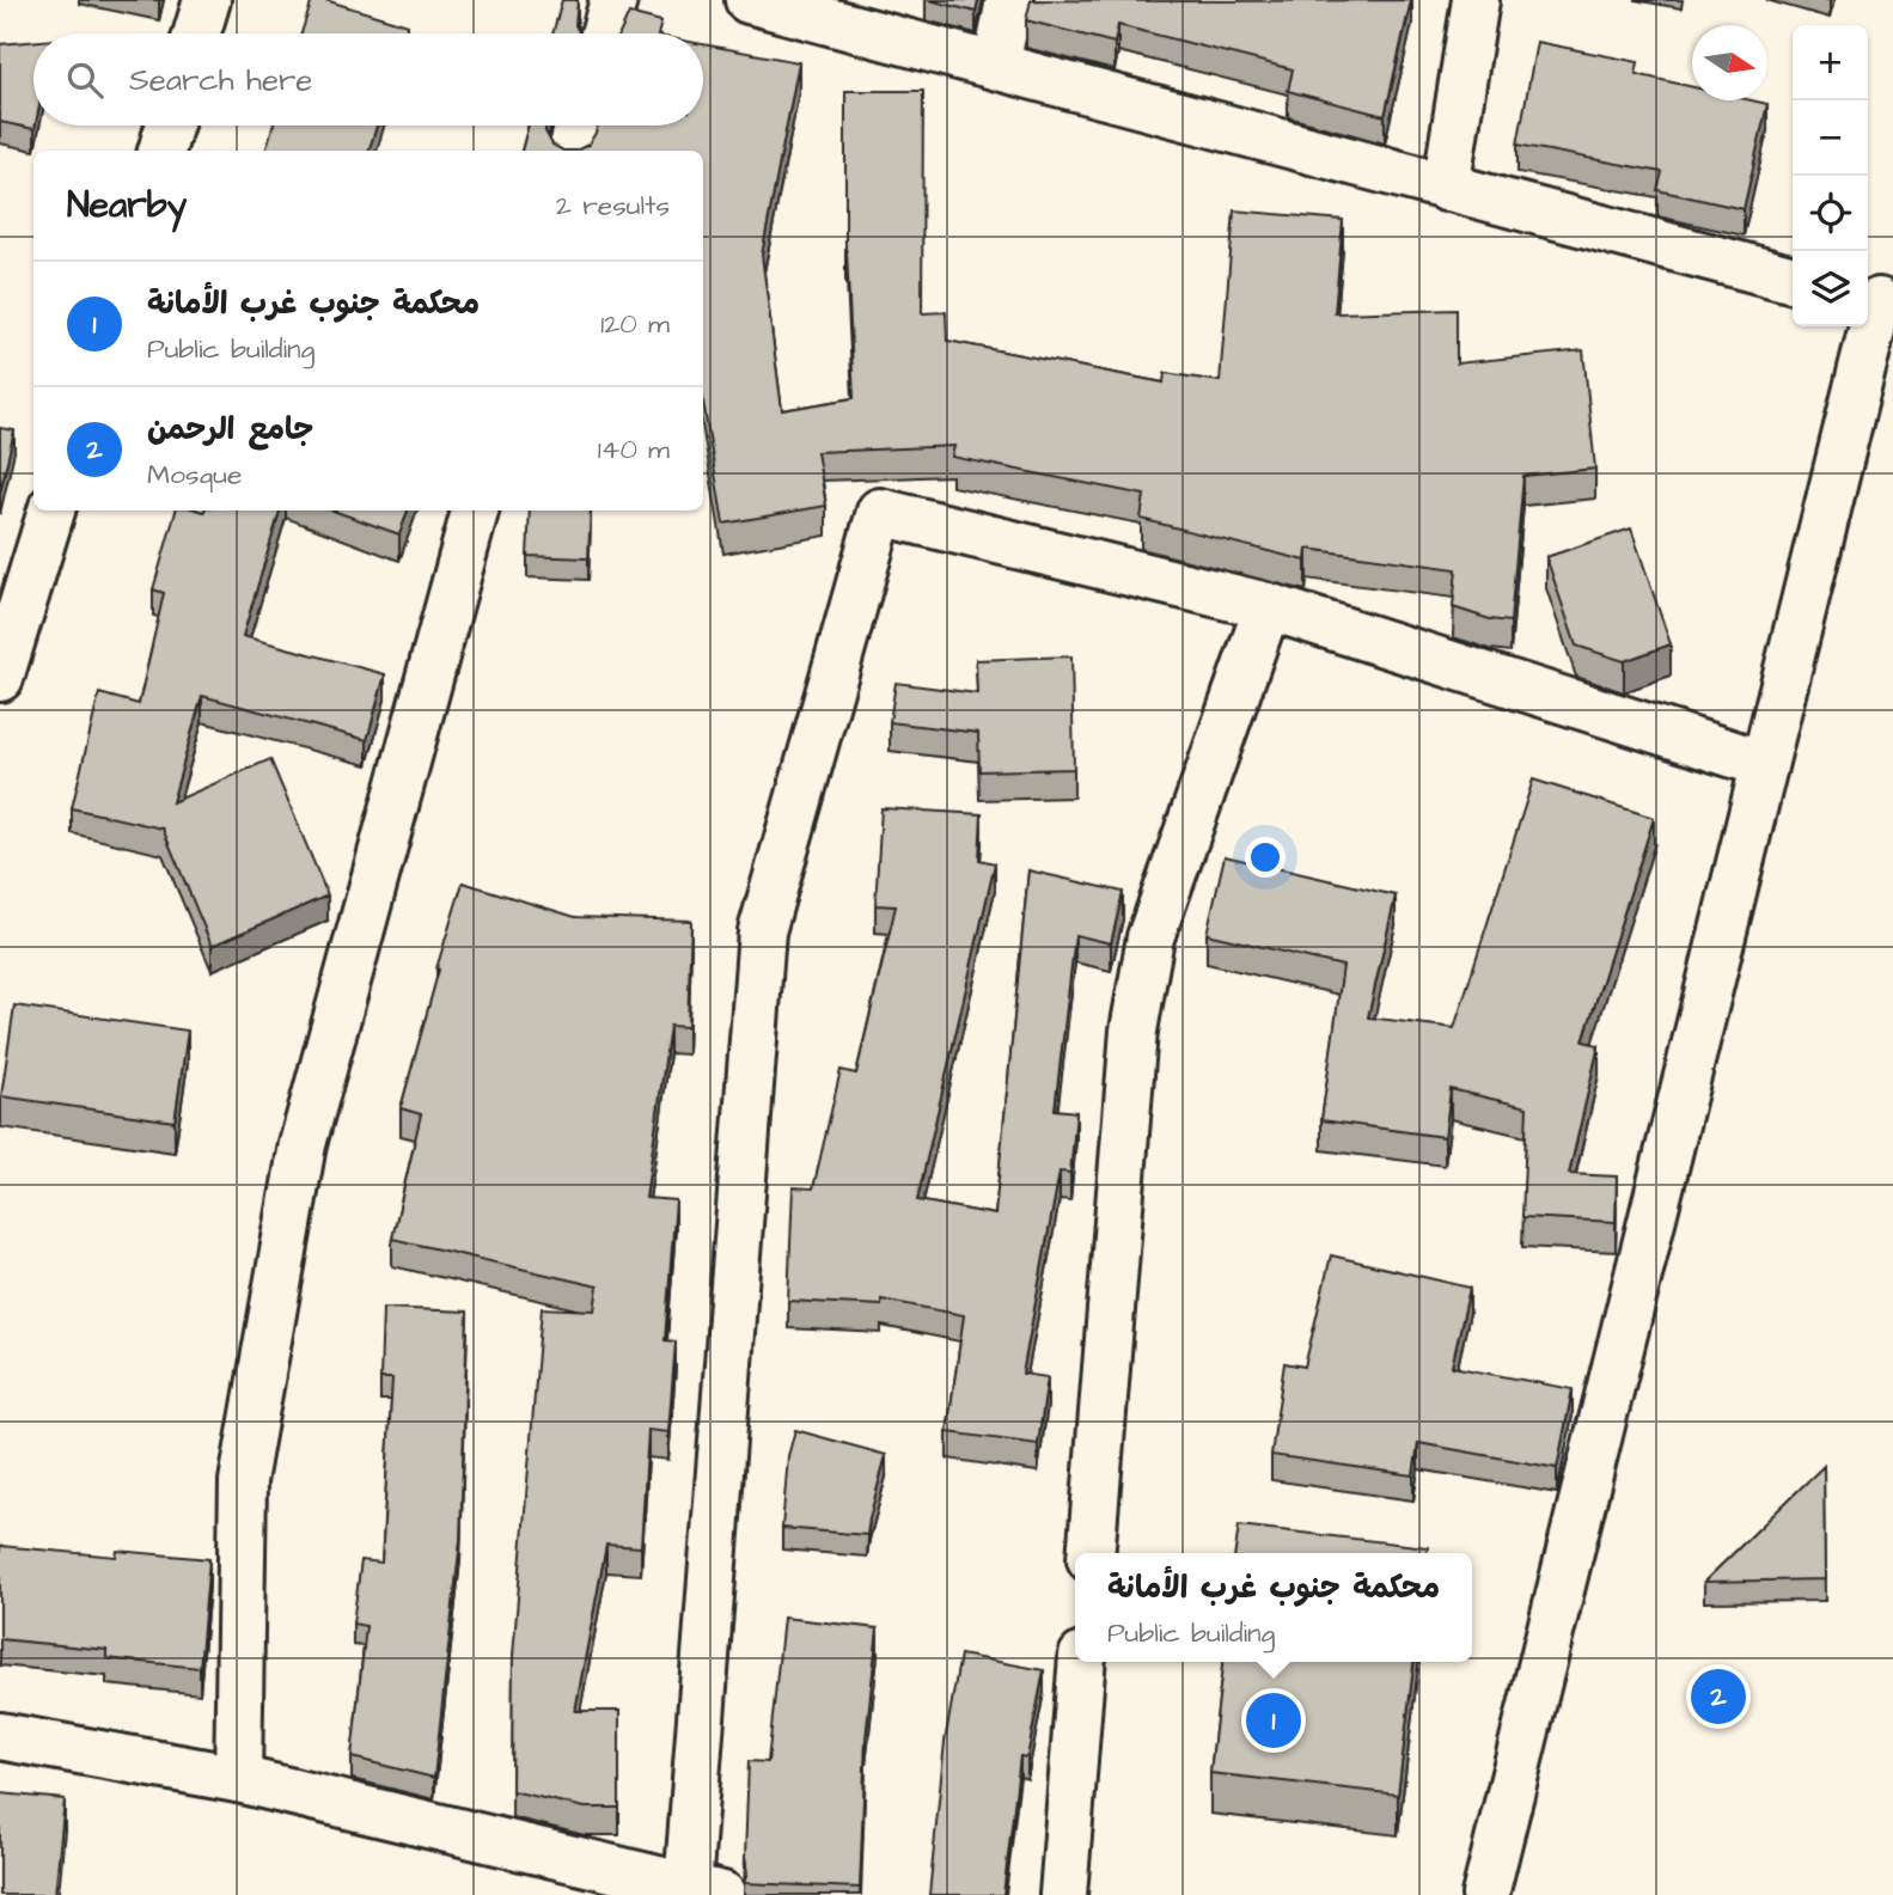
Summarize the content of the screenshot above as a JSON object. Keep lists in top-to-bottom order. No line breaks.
{"north":"right","page":{"map_buttons":["+","−"],"search":"Search here","heading":["Nearby","2 results"],"list":[{"mark":"1","name":"محكمة جنوب غرب الأمانة","note":"Public building","value":"120 m"},{"mark":"2","name":"جامع الرحمن","note":"Mosque","value":"140 m"}],"popup":["محكمة جنوب غرب الأمانة","Public building"],"pins":["2","1"]}}
